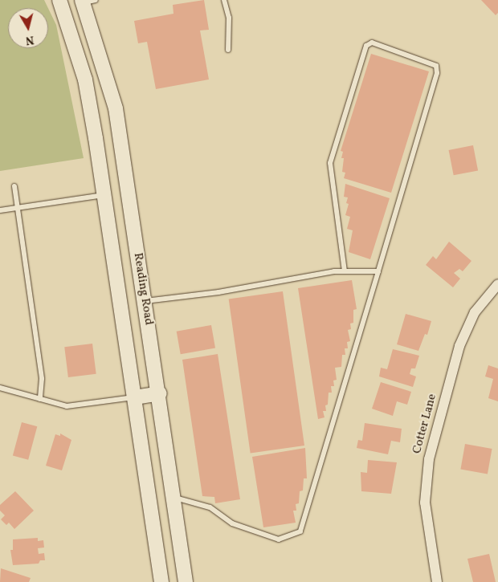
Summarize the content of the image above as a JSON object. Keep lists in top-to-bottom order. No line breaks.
{"streets":{"main road":["Reading Road"],"street":["Cotter Lane"]},"north":"bottom"}
